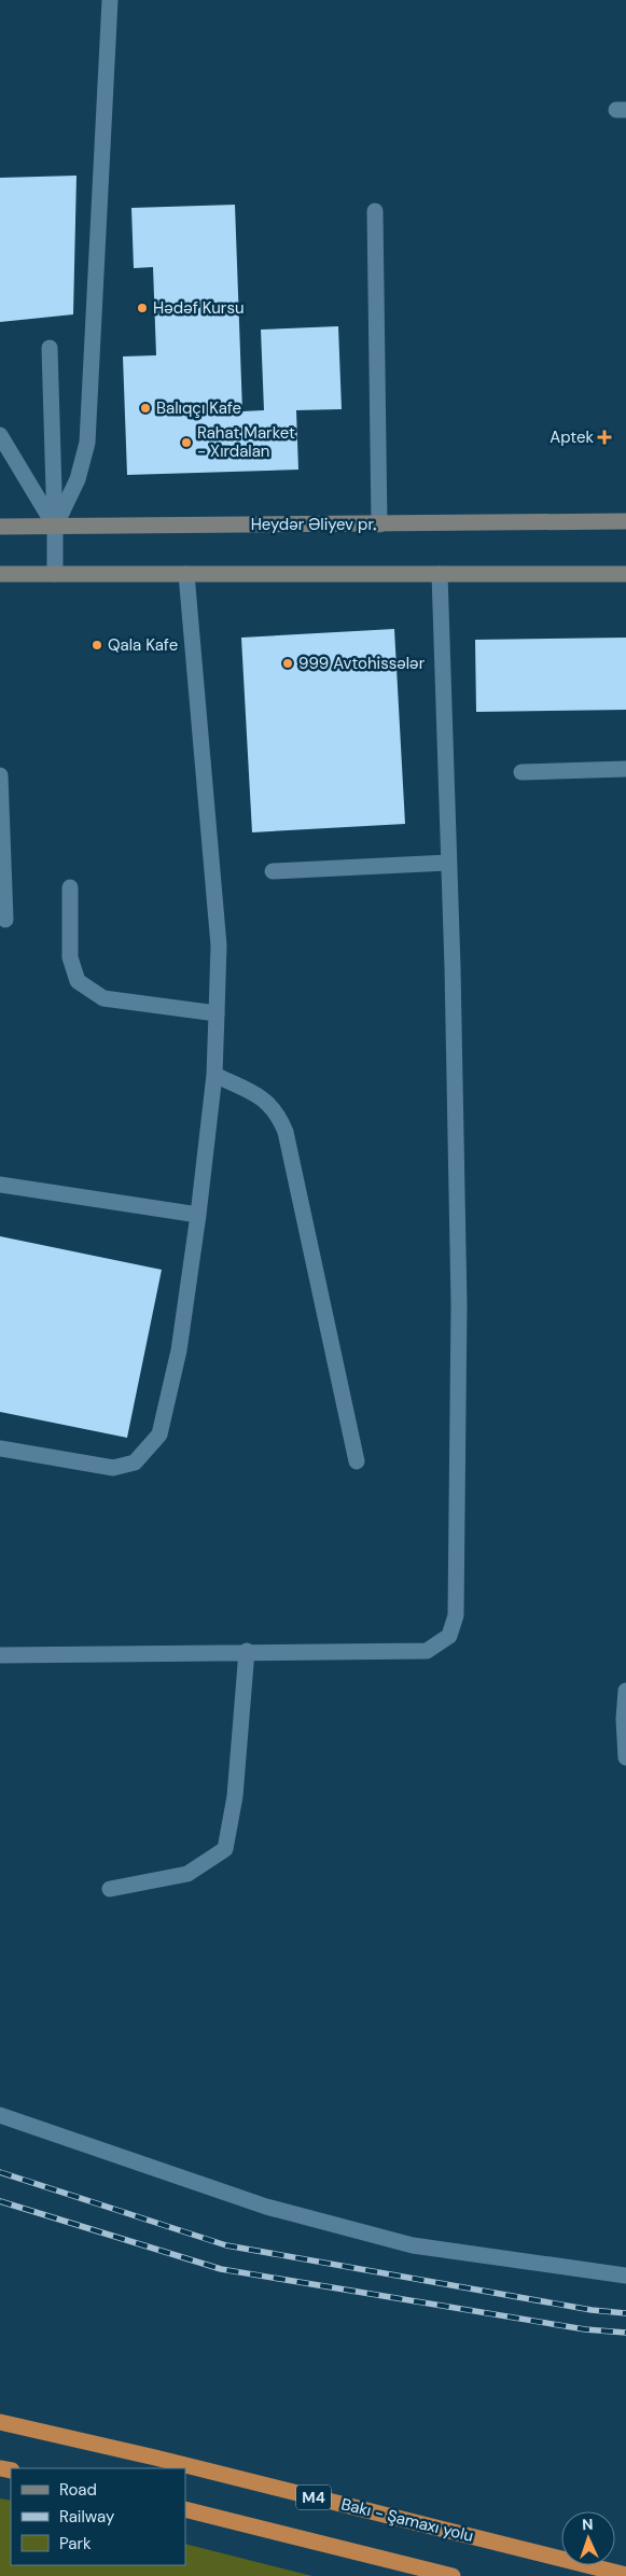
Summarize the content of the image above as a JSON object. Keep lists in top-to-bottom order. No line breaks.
{"streets":{"highway":["M4","Bakı - Şamaxı yolu"],"main road":["Heydər Əliyev pr."]},"places":{"other":["Hədəf Kursu","Balıqçı Kafe","Rahat Market - Xırdalan","Qala Kafe","999 Avtohissələr"],"health":["Aptek"]},"legend":["Road","Railway","Park"],"north":"top"}
